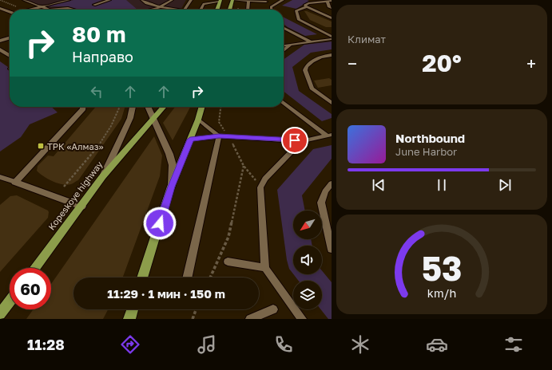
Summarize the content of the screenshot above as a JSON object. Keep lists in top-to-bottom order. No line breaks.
{"streets":{"main road":["Kopeskoye highway"]},"places":{"transit":["ТРК «Алмаз»"]},"north":"bottom left","page":{"tile":"Климат","turn":["80 m","Направо"],"heat":["−","20°","+"],"song":["Northbound","June Harbor"],"limit":"60","trip":"11:29 · 1 мин · 150 m","tabs":"11:28","gauge":["53","km/h"]}}
